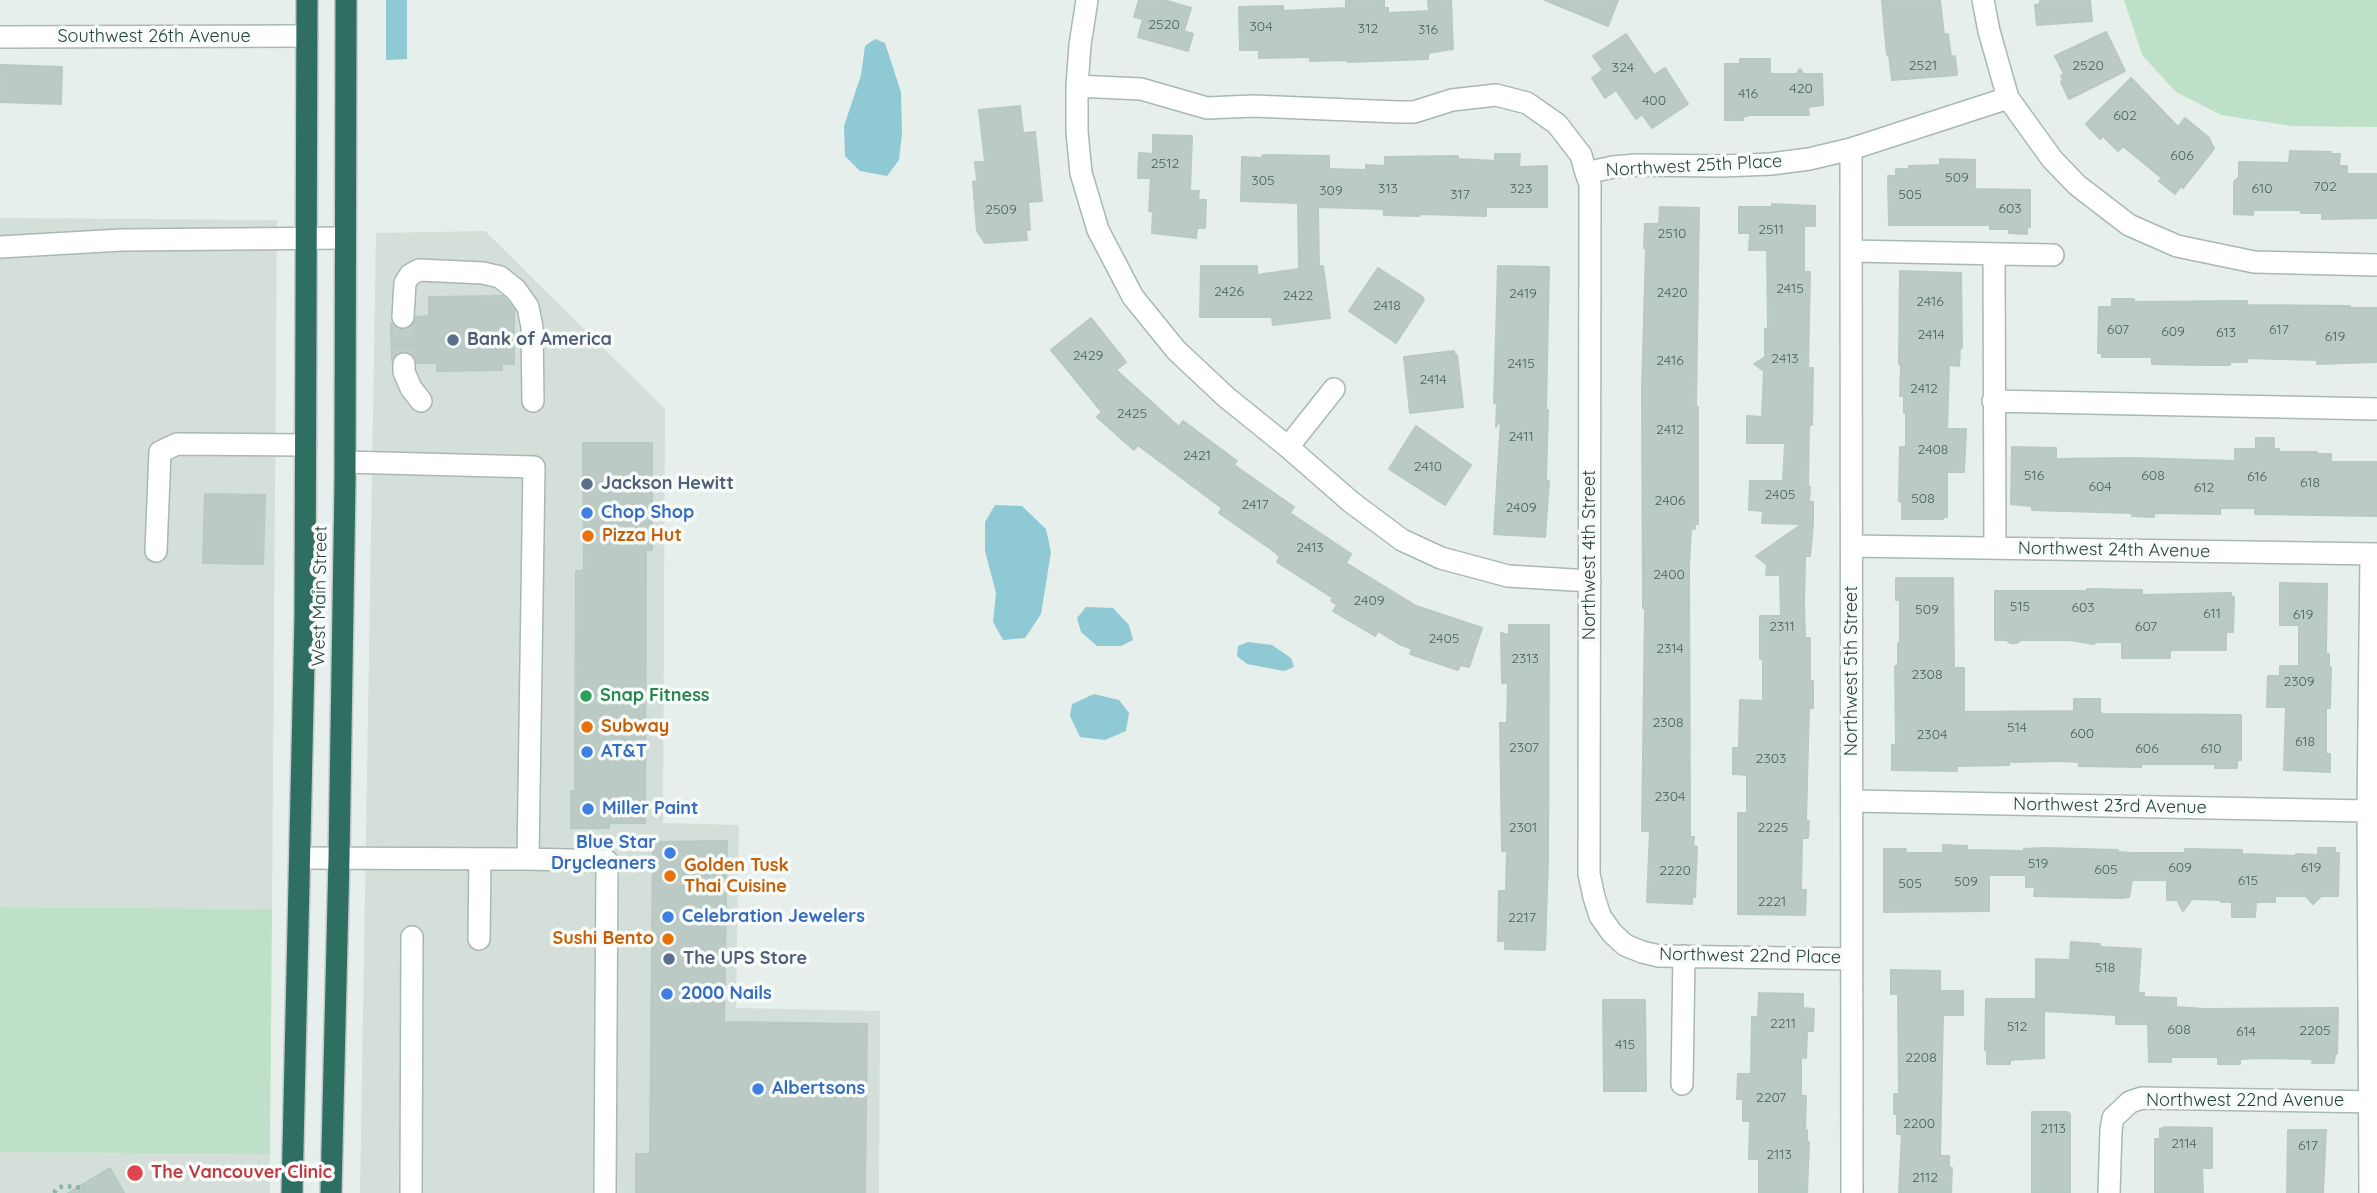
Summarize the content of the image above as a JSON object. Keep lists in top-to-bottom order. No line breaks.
{"streets":{"highway":["West Main Street"],"street":["Southwest 26th Avenue","Northwest 25th Place","Northwest 24th Avenue","Northwest 4th Street","Northwest 5th Street","Northwest 23rd Avenue","Northwest 22nd Place","Northwest 22nd Avenue"]},"crossings":[["Southwest 26th Avenue","West Main Street"],["Northwest 25th Place","Northwest 4th Street"],["Northwest 25th Place","Northwest 5th Street"],["Northwest 24th Avenue","Northwest 5th Street"],["Northwest 4th Street","Northwest 22nd Place"],["Northwest 5th Street","Northwest 23rd Avenue"],["Northwest 5th Street","Northwest 22nd Place"]],"places":["Bank of America","Jackson Hewitt","Chop Shop","Pizza Hut","Snap Fitness","Subway","AT&T","Miller Paint","Blue Star Drycleaners","Golden Tusk Thai Cuisine","Celebration Jewelers","Sushi Bento","The UPS Store","2000 Nails","Albertsons","The Vancouver Clinic"],"house_numbers":["2520","304","312","316","2521","2520","324","420","416","400","602","606","2512","509","305","702","313","323","610","309","317","505","603","2509","2511","2510","2415","2426","2420","2419","2422","2416","2418","607","617","609","613","2414","619","2429","2413","2416","2415","2414","2412","2425","2412","2411","2408","2421","2410","516","608","616","618","604","612","2405","508","2406","2417","2409","2413","2400","2409","515","603","509","611","619","2311","607","2405","2314","2313","2308","2309","2308","514","600","2304","618","2307","606","610","2303","2304","2301","2225","519","609","619","605","2220","615","509","505","2221","2217","518","2211","512","608","2205","614","415","2208","2207","2200","2113","2114","617","2113","2112"]}
